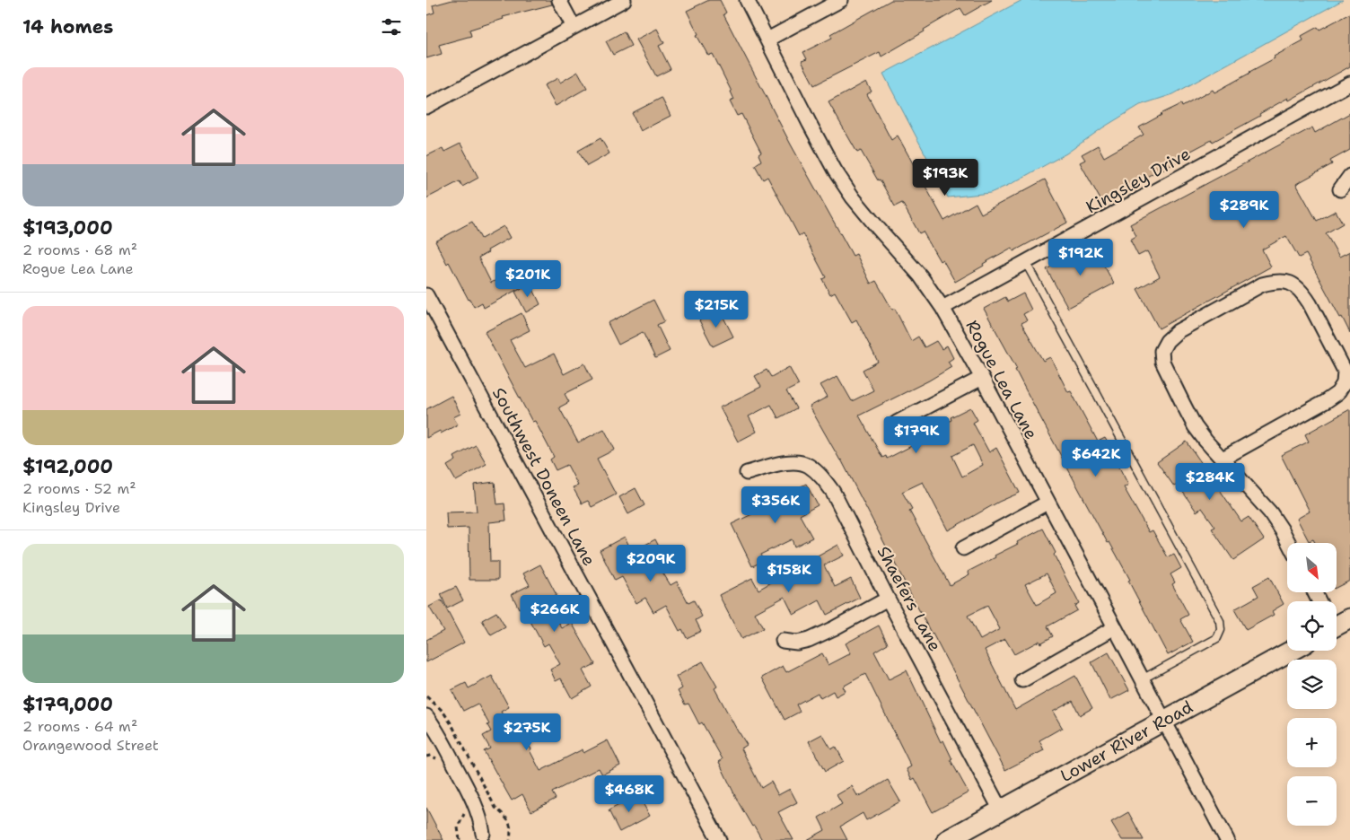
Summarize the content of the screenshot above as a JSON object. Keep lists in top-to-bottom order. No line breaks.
{"streets":{"street":["Kingsley Drive","Rogue Lea Lane","Southwest Doneen Lane","Shaefers Lane","Lower River Road"]},"crossings":[["Kingsley Drive","Rogue Lea Lane"],["Rogue Lea Lane","Lower River Road"],["Shaefers Lane","Lower River Road"]],"north":"bottom right","page":{"heading":"14 homes","list":[{"name":"$193,000","note":"2 rooms · 68 m² · Rogue Lea Lane"},{"name":"$192,000","note":"2 rooms · 52 m² · Kingsley Drive"},{"name":"$179,000","note":"2 rooms · 64 m² · Orangewood Street"}],"price":["$193K","$289K","$192K","$201K","$215K","$179K","$642K","$284K","$356K","$209K","$158K","$266K","$275K","$468K"],"map_buttons":["+","−"]}}
